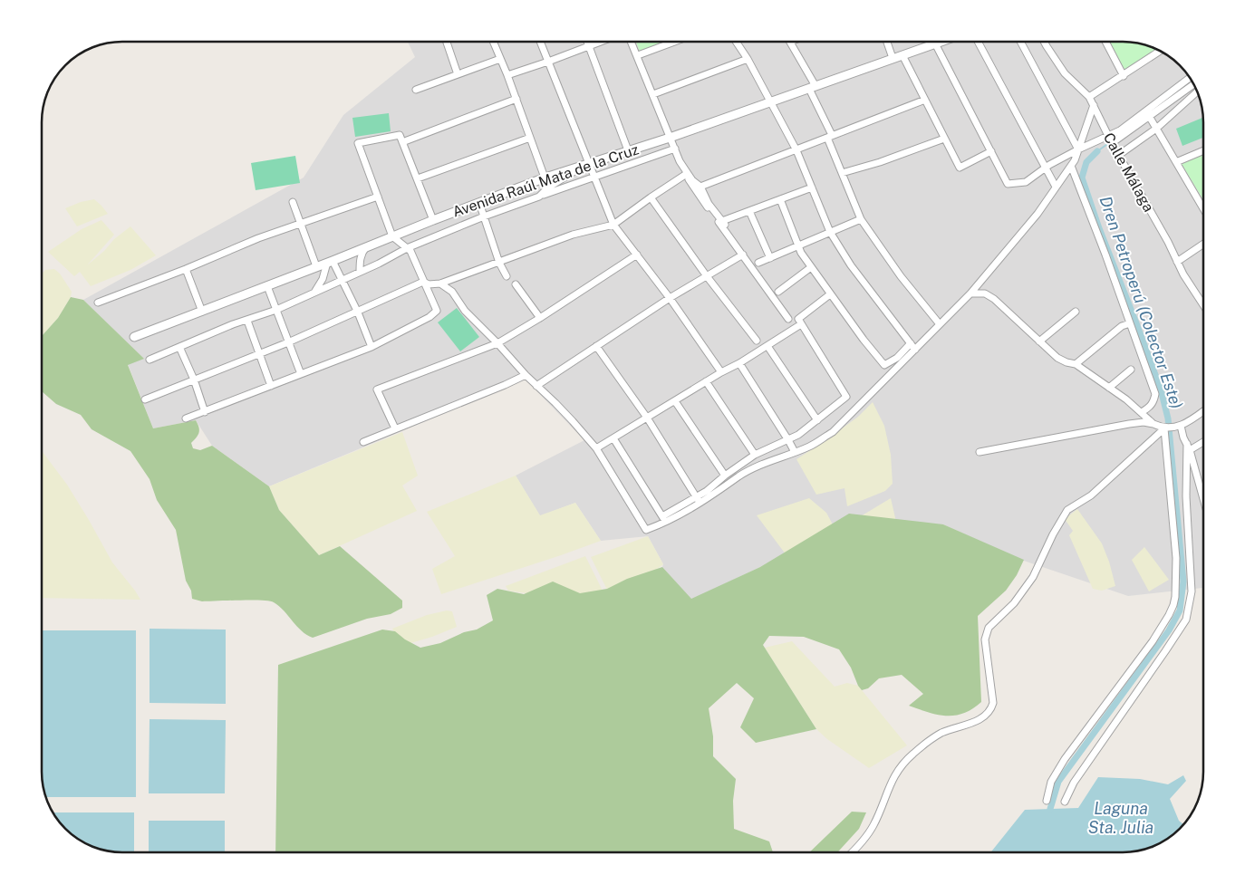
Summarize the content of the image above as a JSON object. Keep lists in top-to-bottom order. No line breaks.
{"streets":{"street":["Calle Málaga","Avenida Raúl Mata de la Cruz"]},"water":["Dren Petroperú (Colector Este)","Laguna Sta. Julia"]}
